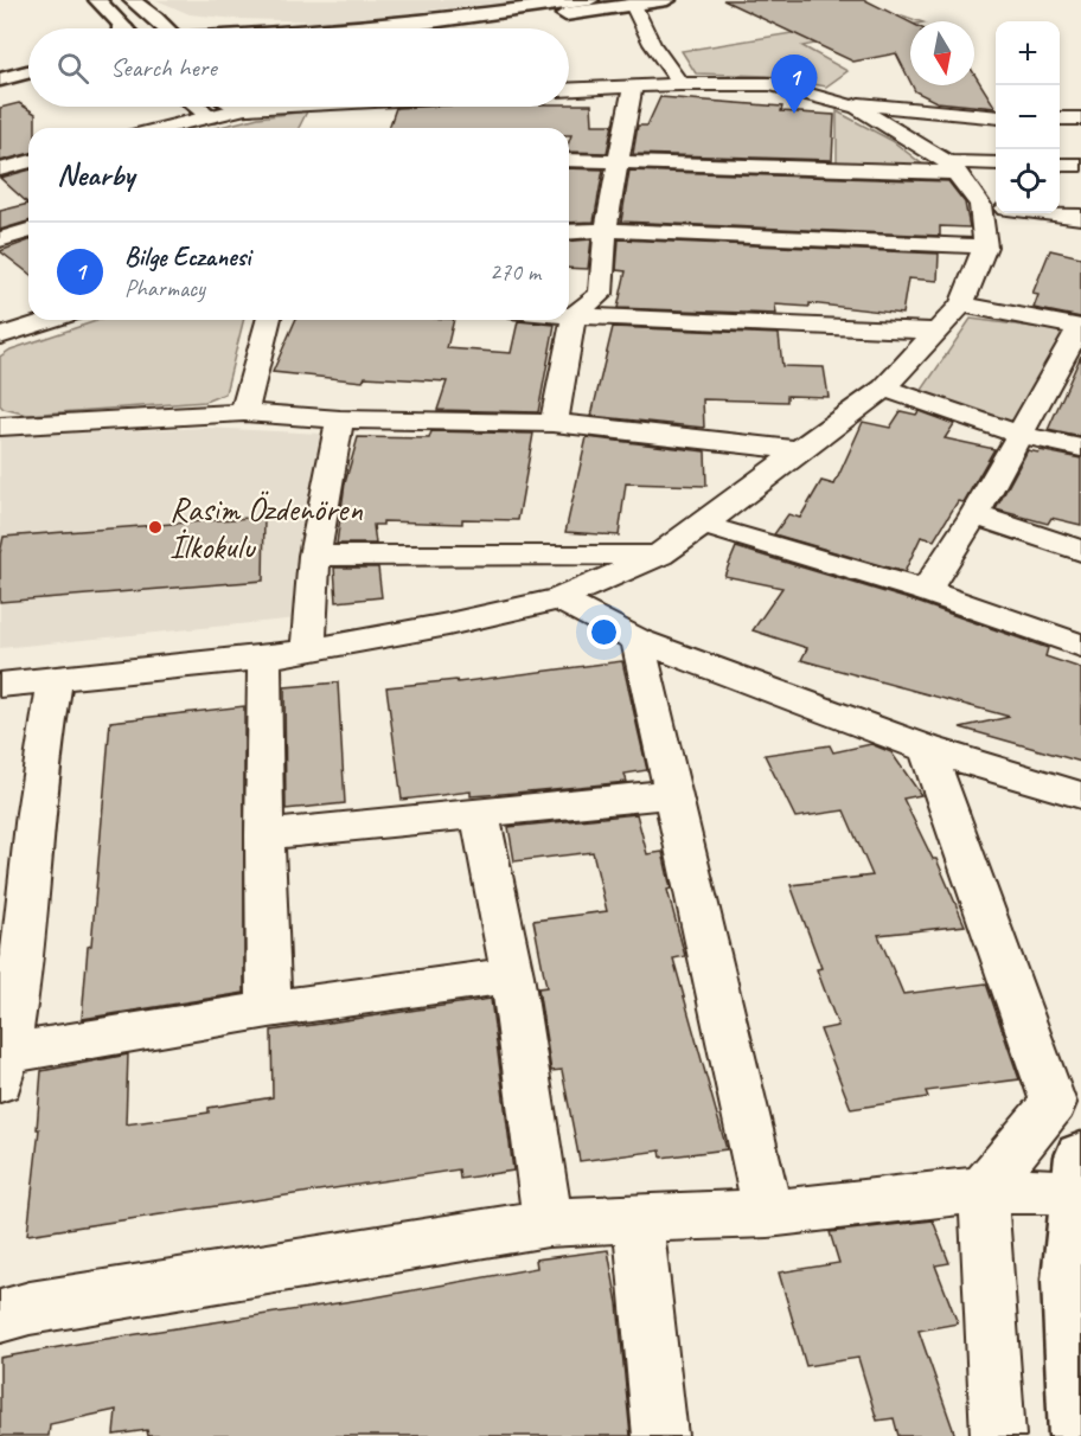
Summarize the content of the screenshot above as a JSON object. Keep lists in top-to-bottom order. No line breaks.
{"places":["Rasim Özdenören İlkokulu"],"north":"bottom","page":{"map_buttons":["+","−"],"search":"Search here","pins":"1","heading":"Nearby","list":[{"mark":"1","name":"Bilge Eczanesi","note":"Pharmacy","value":"270 m"}]}}
